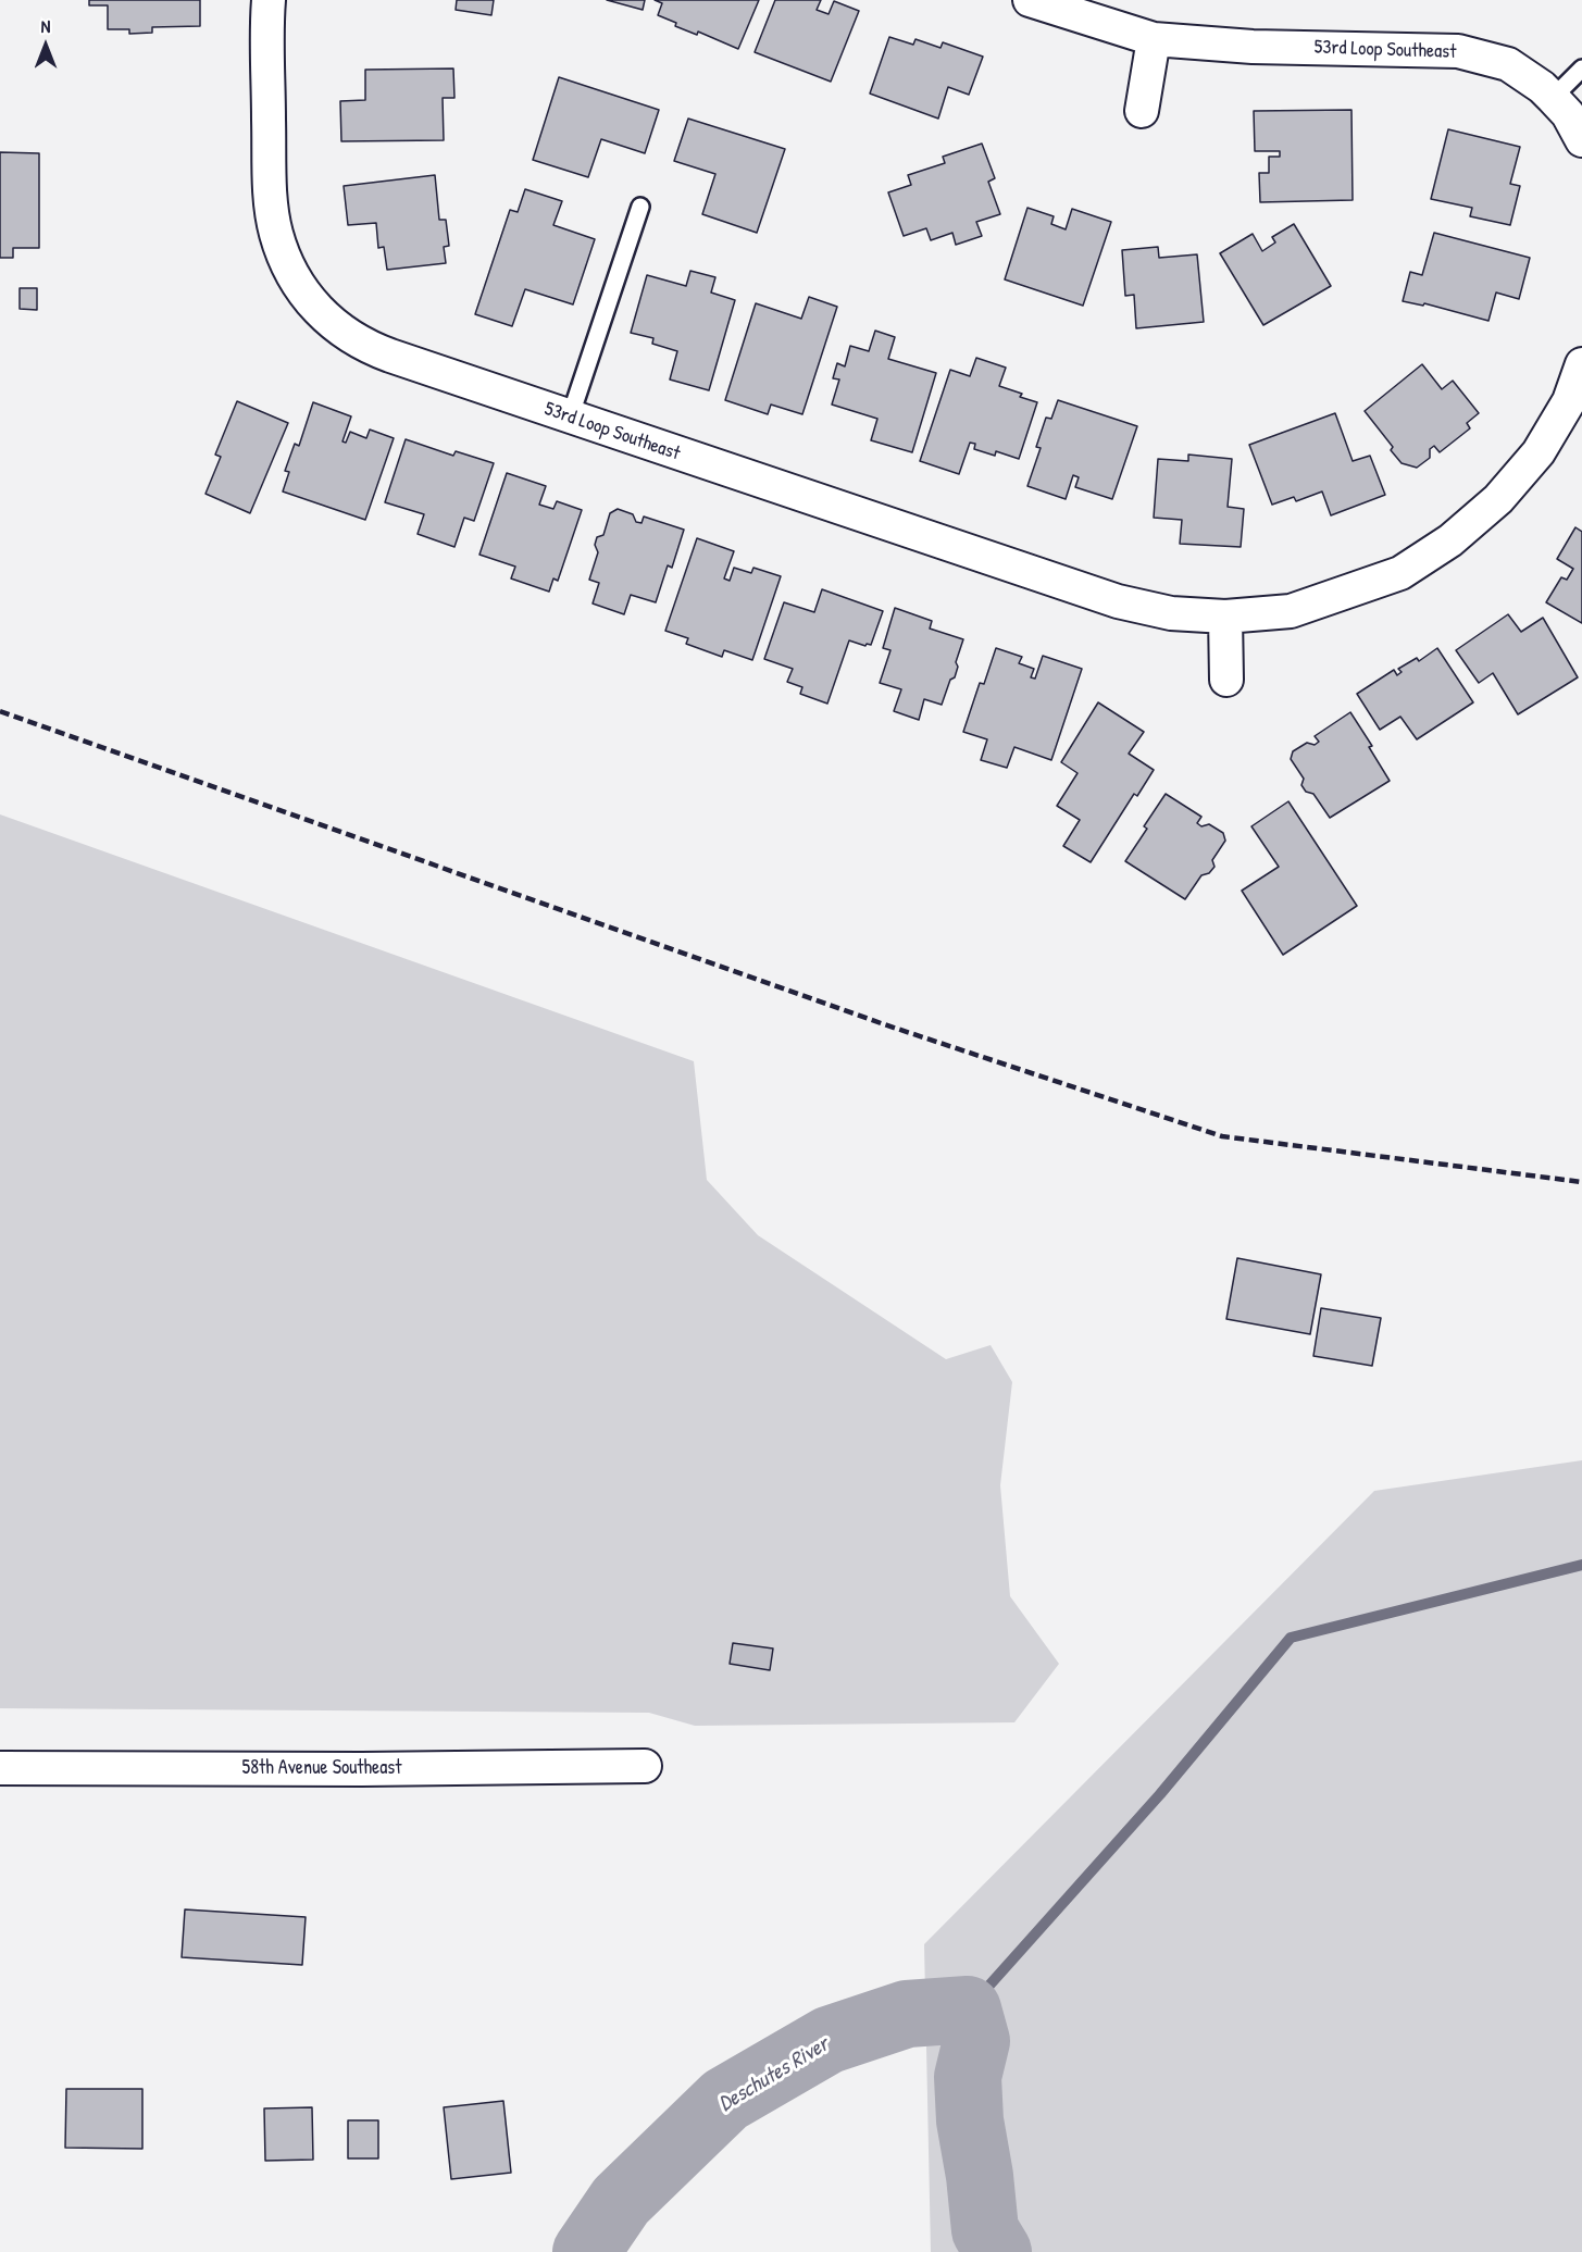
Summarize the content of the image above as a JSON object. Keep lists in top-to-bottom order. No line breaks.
{"streets":{"street":["53rd Loop Southeast","58th Avenue Southeast"]},"water":["Deschutes River"],"north":"top"}
